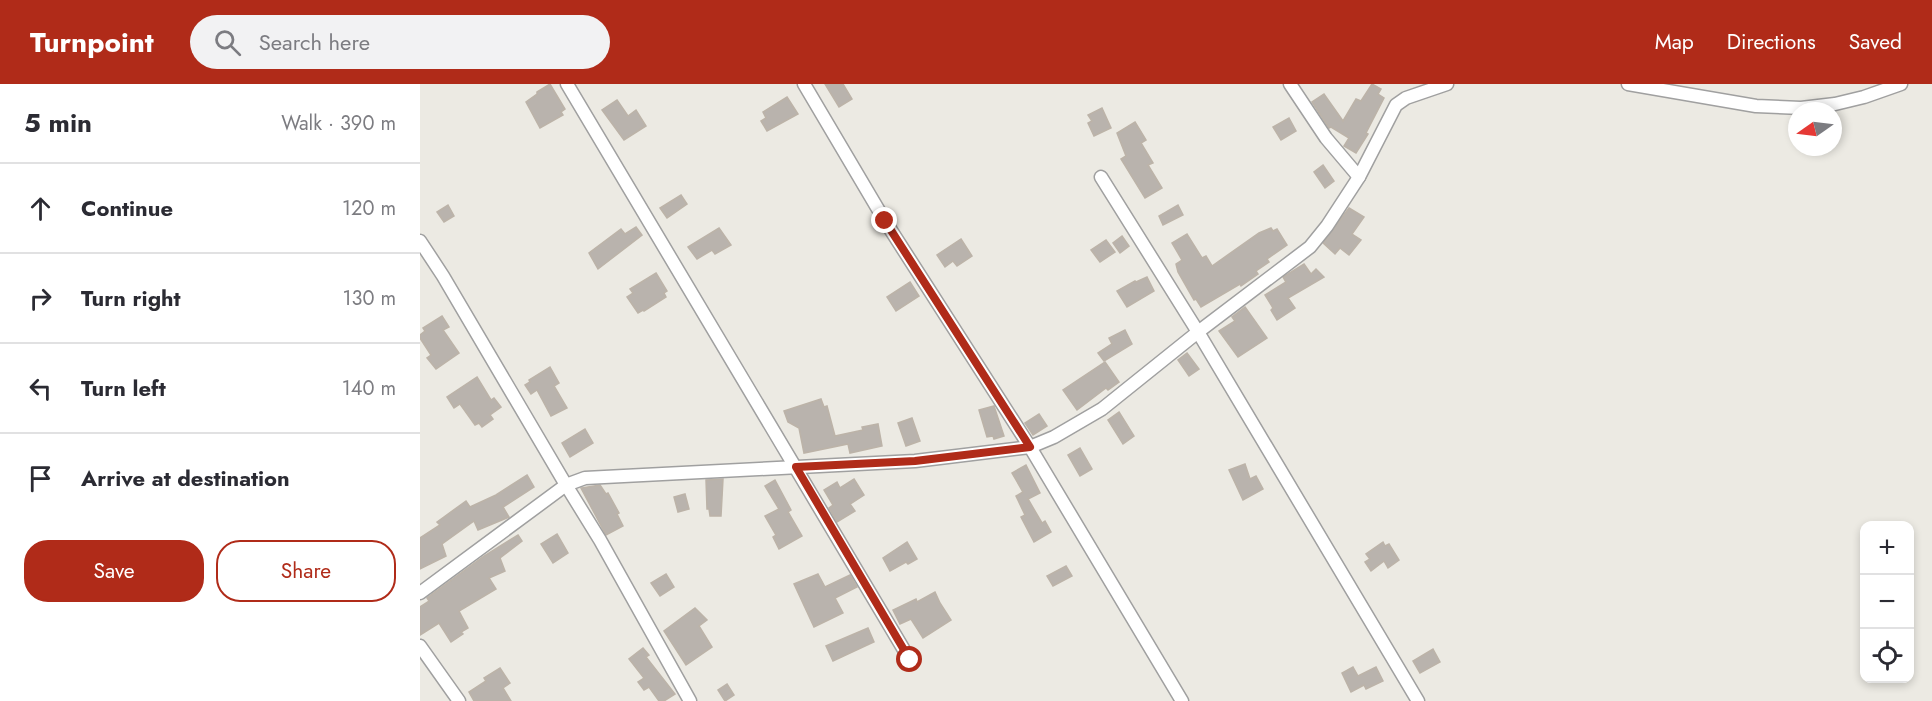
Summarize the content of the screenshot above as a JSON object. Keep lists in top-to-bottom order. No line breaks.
{"north":"left","page":{"header":"Turnpoint","search":"Search here","nav":["Map","Directions","Saved"],"heading":["5 min","Walk · 390 m"],"list":[["Continue","120 m"],["Turn right","130 m"],["Turn left","140 m"],"Arrive at destination"],"map_buttons":["+","−"],"buttons":["Save","Share"]}}
